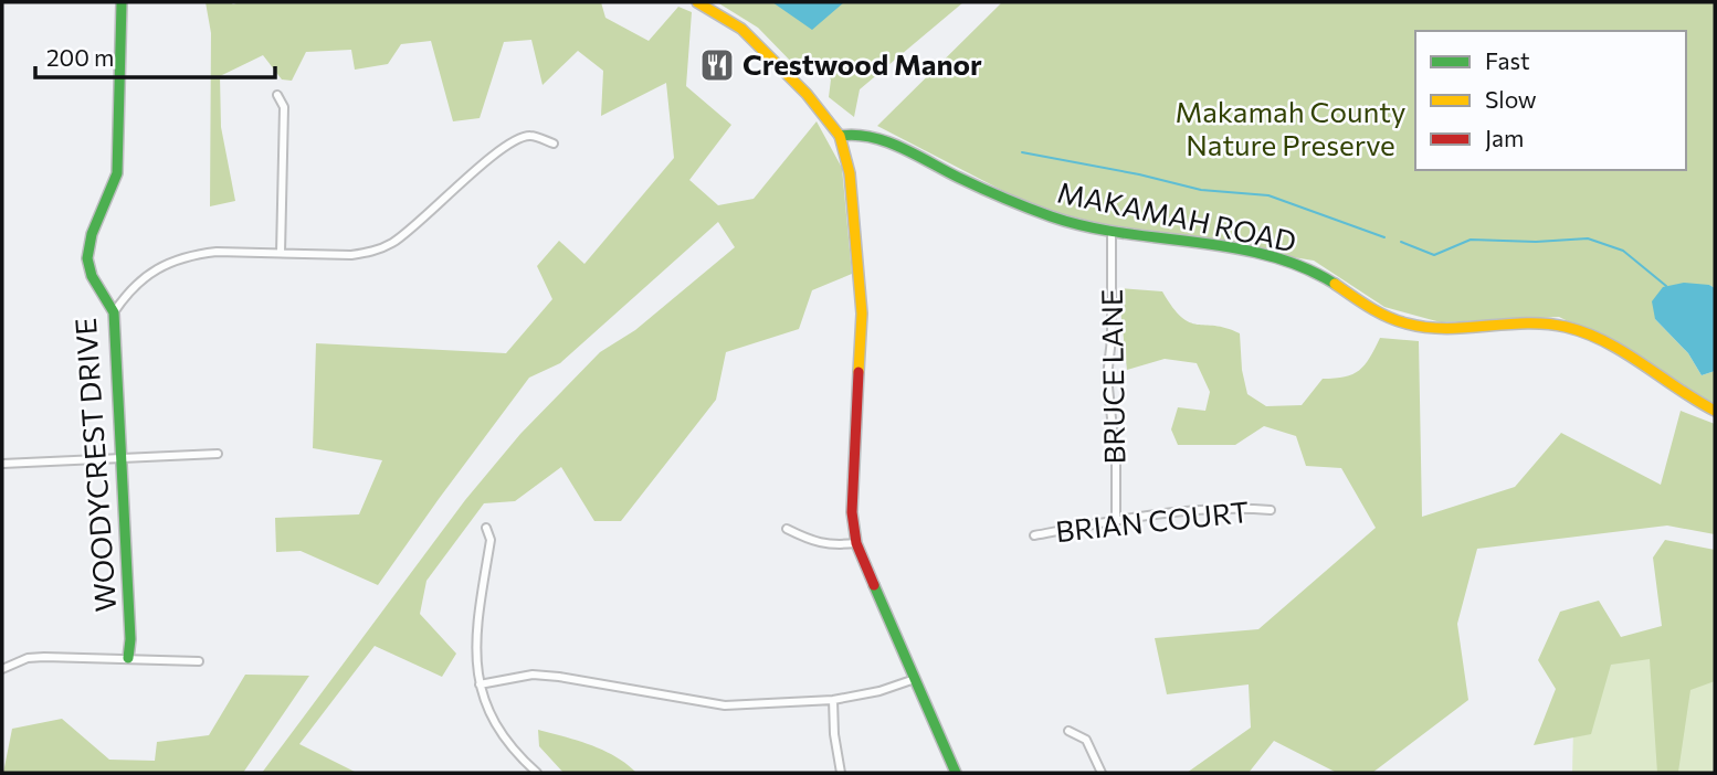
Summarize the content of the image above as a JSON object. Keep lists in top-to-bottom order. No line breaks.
{"streets":{"street":["MAKAMAH ROAD","BRUCE LANE","WOODYCREST DRIVE","BRIAN COURT"]},"crossings":[["MAKAMAH ROAD","BRUCE LANE"],["BRUCE LANE","BRIAN COURT"]],"parks":["Makamah County Nature Preserve"],"places":{"restaurant":["Crestwood Manor"]},"legend":["Fast","Slow","Jam"],"scale_bar":"200 m"}
